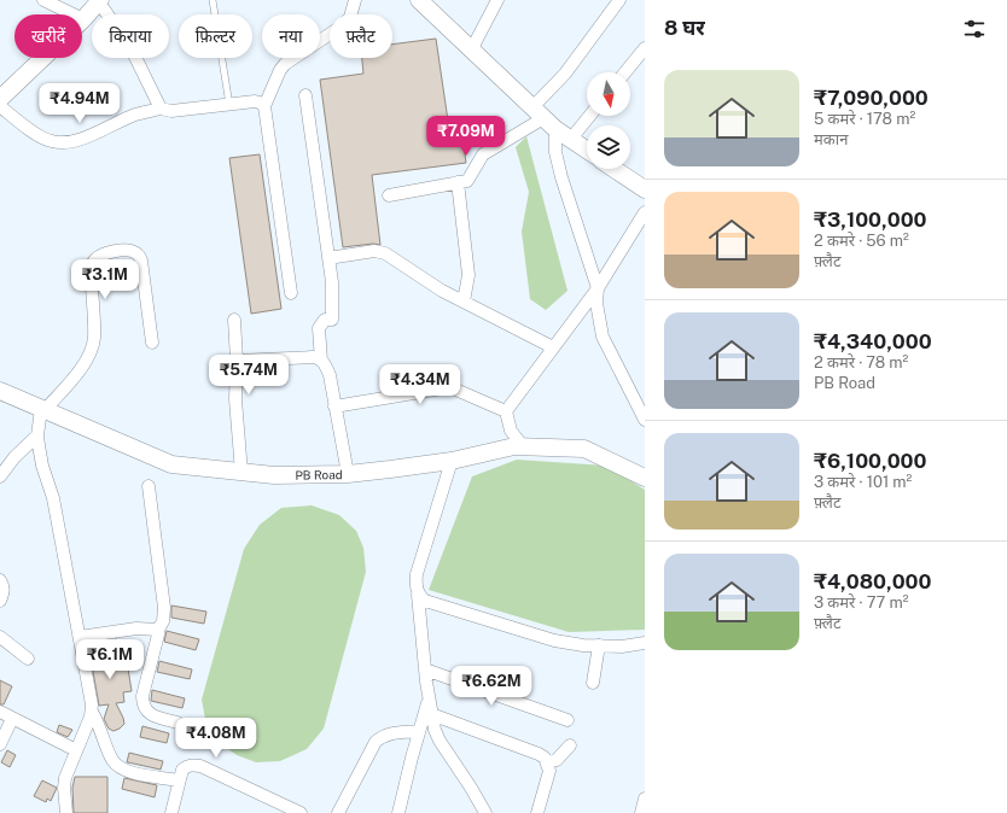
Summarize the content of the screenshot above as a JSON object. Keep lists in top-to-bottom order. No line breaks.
{"streets":{"street":["PB Road"]},"north":"bottom","page":{"heading":"8 घर","chip":["खरीदें","किराया","फ़िल्टर","नया","फ़्लैट"],"list":[{"name":"₹7,090,000","note":"5 कमरे · 178 m² · मकान"},{"name":"₹3,100,000","note":"2 कमरे · 56 m² · फ़्लैट"},{"name":"₹4,340,000","note":"2 कमरे · 78 m² · PB Road"},{"name":"₹6,100,000","note":"3 कमरे · 101 m² · फ़्लैट"},{"name":"₹4,080,000","note":"3 कमरे · 77 m² · फ़्लैट"}],"price":["₹4.94M","₹7.09M","₹3.1M","₹5.74M","₹4.34M","₹6.1M","₹6.62M","₹4.08M"]}}
